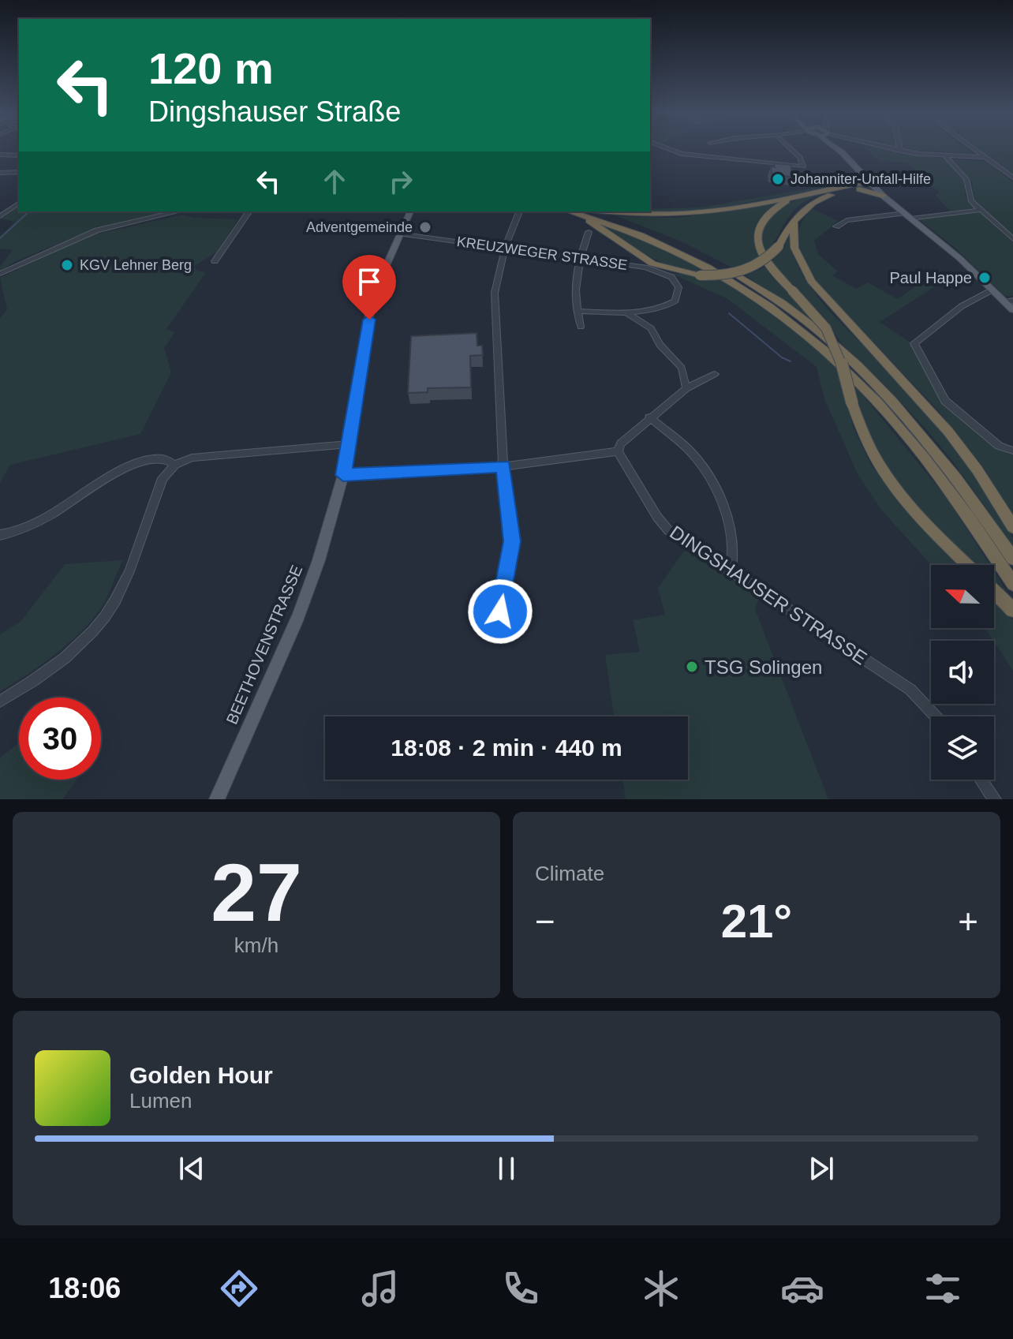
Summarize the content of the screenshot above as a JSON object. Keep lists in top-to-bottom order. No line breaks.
{"streets":{"main road":["BEETHOVENSTRASSE"],"street":["KREUZWEGER STRASSE","DINGSHAUSER STRASSE"]},"crossings":[["KREUZWEGER STRASSE","BEETHOVENSTRASSE"]],"places":["Johanniter-Unfall-Hilfe","Adventgemeinde","KGV Lehner Berg","Paul Happe","TSG Solingen"],"north":"left","page":{"turn":["120 m","Dingshauser Straße"],"limit":"30","trip":"18:08 · 2 min · 440 m","tile":[["27","km/h"],"Climate"],"heat":["−","21°","+"],"song":["Golden Hour","Lumen"],"tabs":"18:06"}}
